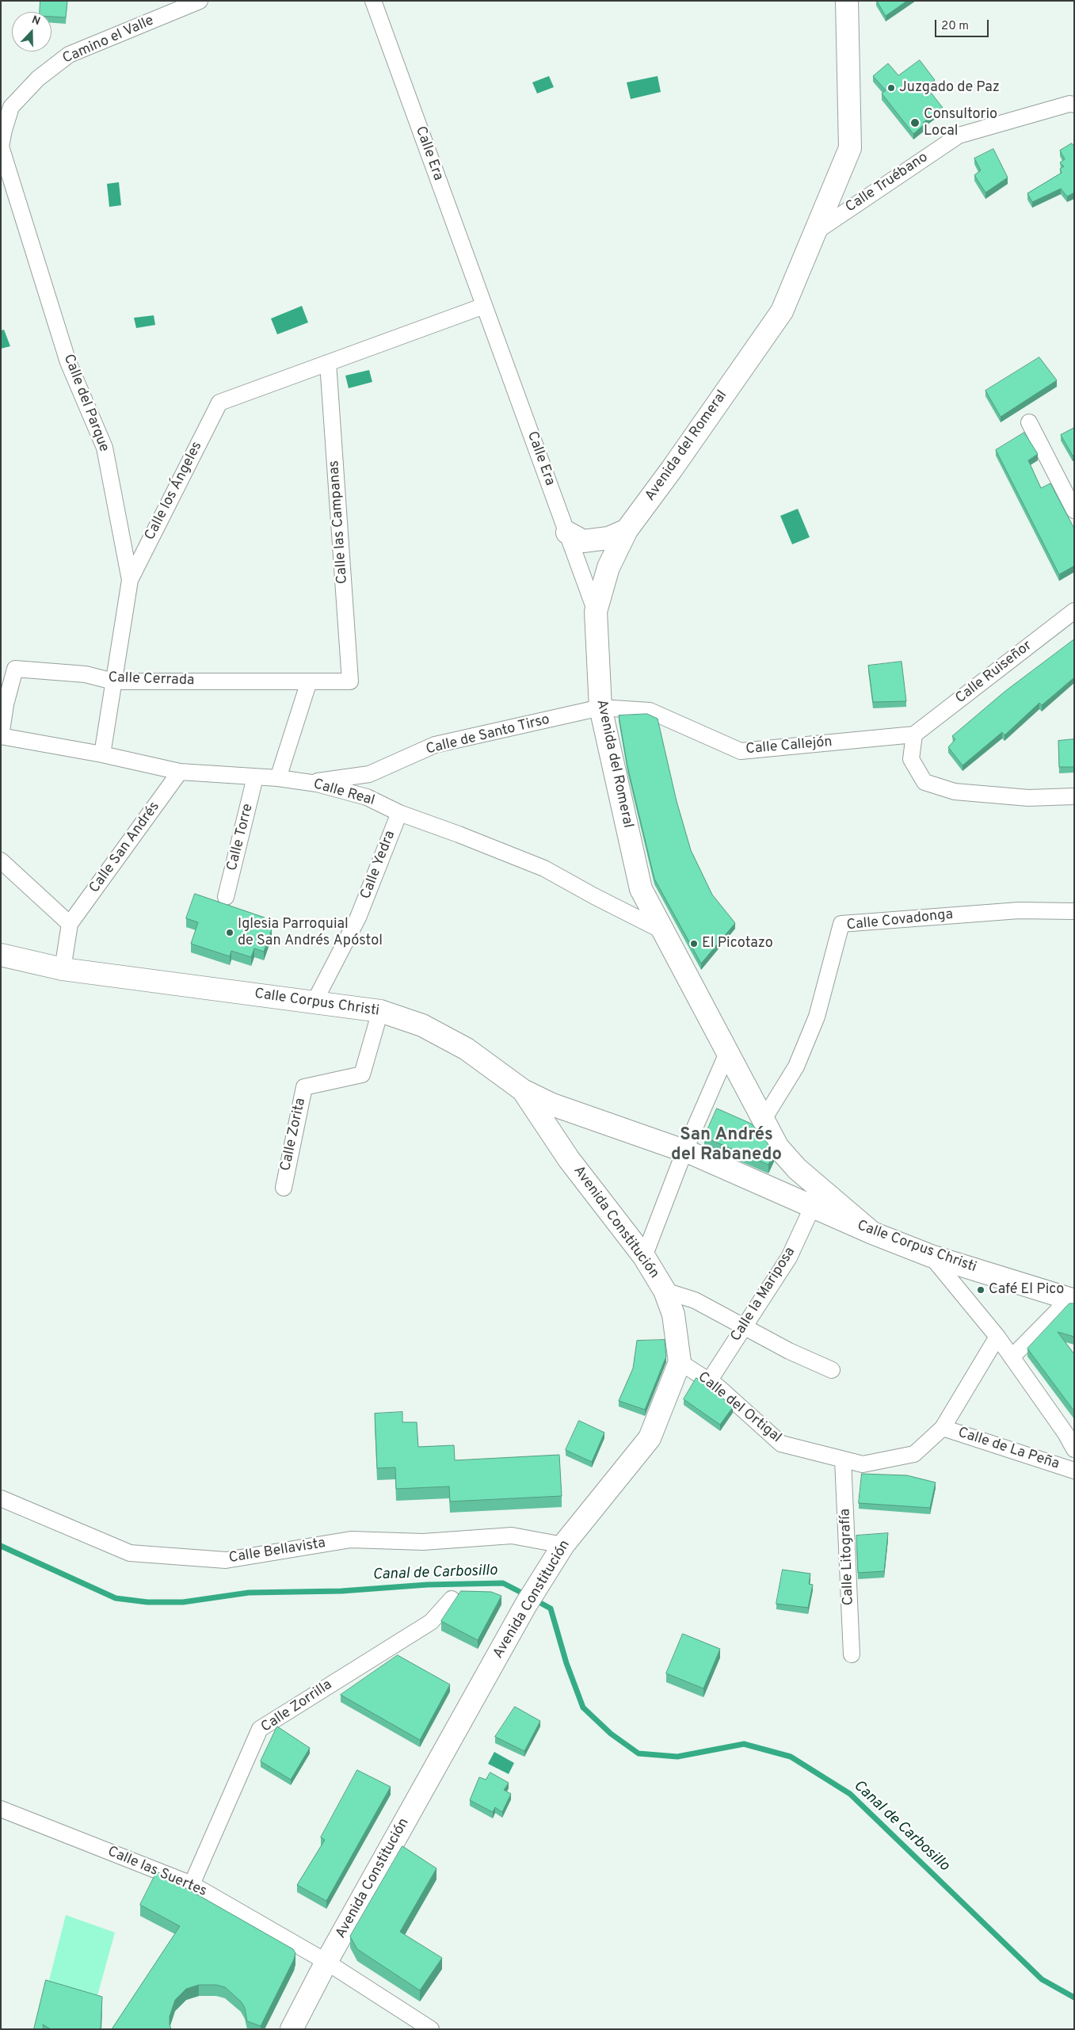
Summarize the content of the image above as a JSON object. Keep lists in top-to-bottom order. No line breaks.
{"streets":{"street":["Camino el Valle","Calle Era","Calle Truébano","Calle del Parque","Avenida del Romeral","Calle los Ángeles","Calle las Campanas","Calle Ruiseñor","Calle Cerrada","Calle de Santo Tirso","Calle Callejón","Calle Real","Calle Torre","Calle San Andrés","Calle Yedra","Calle Covadonga","Calle Corpus Christi","Calle Zorita","Avenida Constitución","Calle la Mariposa","Calle del Ortigal","Calle de La Peña","Calle Bellavista","Calle Litografía","Calle Zorrilla","Calle las Suertes"]},"crossings":[["Camino el Valle","Calle del Parque"],["Calle Era","Avenida del Romeral"],["Calle Truébano","Avenida del Romeral"],["Calle del Parque","Calle los Ángeles"],["Calle del Parque","Calle Cerrada"],["Calle del Parque","Calle Real"],["Avenida del Romeral","Calle de Santo Tirso"],["Avenida del Romeral","Calle Callejón"],["Avenida del Romeral","Calle Real"],["Avenida del Romeral","Calle Covadonga"],["Avenida del Romeral","Calle Corpus Christi"],["Calle los Ángeles","Calle las Campanas"],["Calle las Campanas","Calle Cerrada"],["Calle Ruiseñor","Calle Callejón"],["Calle Cerrada","Calle Real"],["Calle de Santo Tirso","Calle Callejón"],["Calle de Santo Tirso","Calle Real"],["Calle Real","Calle Torre"],["Calle Real","Calle San Andrés"],["Calle Real","Calle Yedra"],["Calle Yedra","Calle Corpus Christi"],["Calle Corpus Christi","Calle Zorita"],["Calle Corpus Christi","Avenida Constitución"],["Calle Corpus Christi","Calle la Mariposa"],["Avenida Constitución","Calle del Ortigal"],["Avenida Constitución","Calle Bellavista"],["Avenida Constitución","Calle las Suertes"],["Calle la Mariposa","Calle del Ortigal"],["Calle del Ortigal","Calle de La Peña"],["Calle del Ortigal","Calle Litografía"],["Calle Zorrilla","Calle las Suertes"]],"districts":["San Andrés del Rabanedo"],"water":["Canal de Carbosillo"],"places":["Juzgado de Paz","Consultorio Local","Iglesia Parroquial de San Andrés Apóstol","El Picotazo","Café El Pico"],"scale_bar":"20 m","north":"top"}
